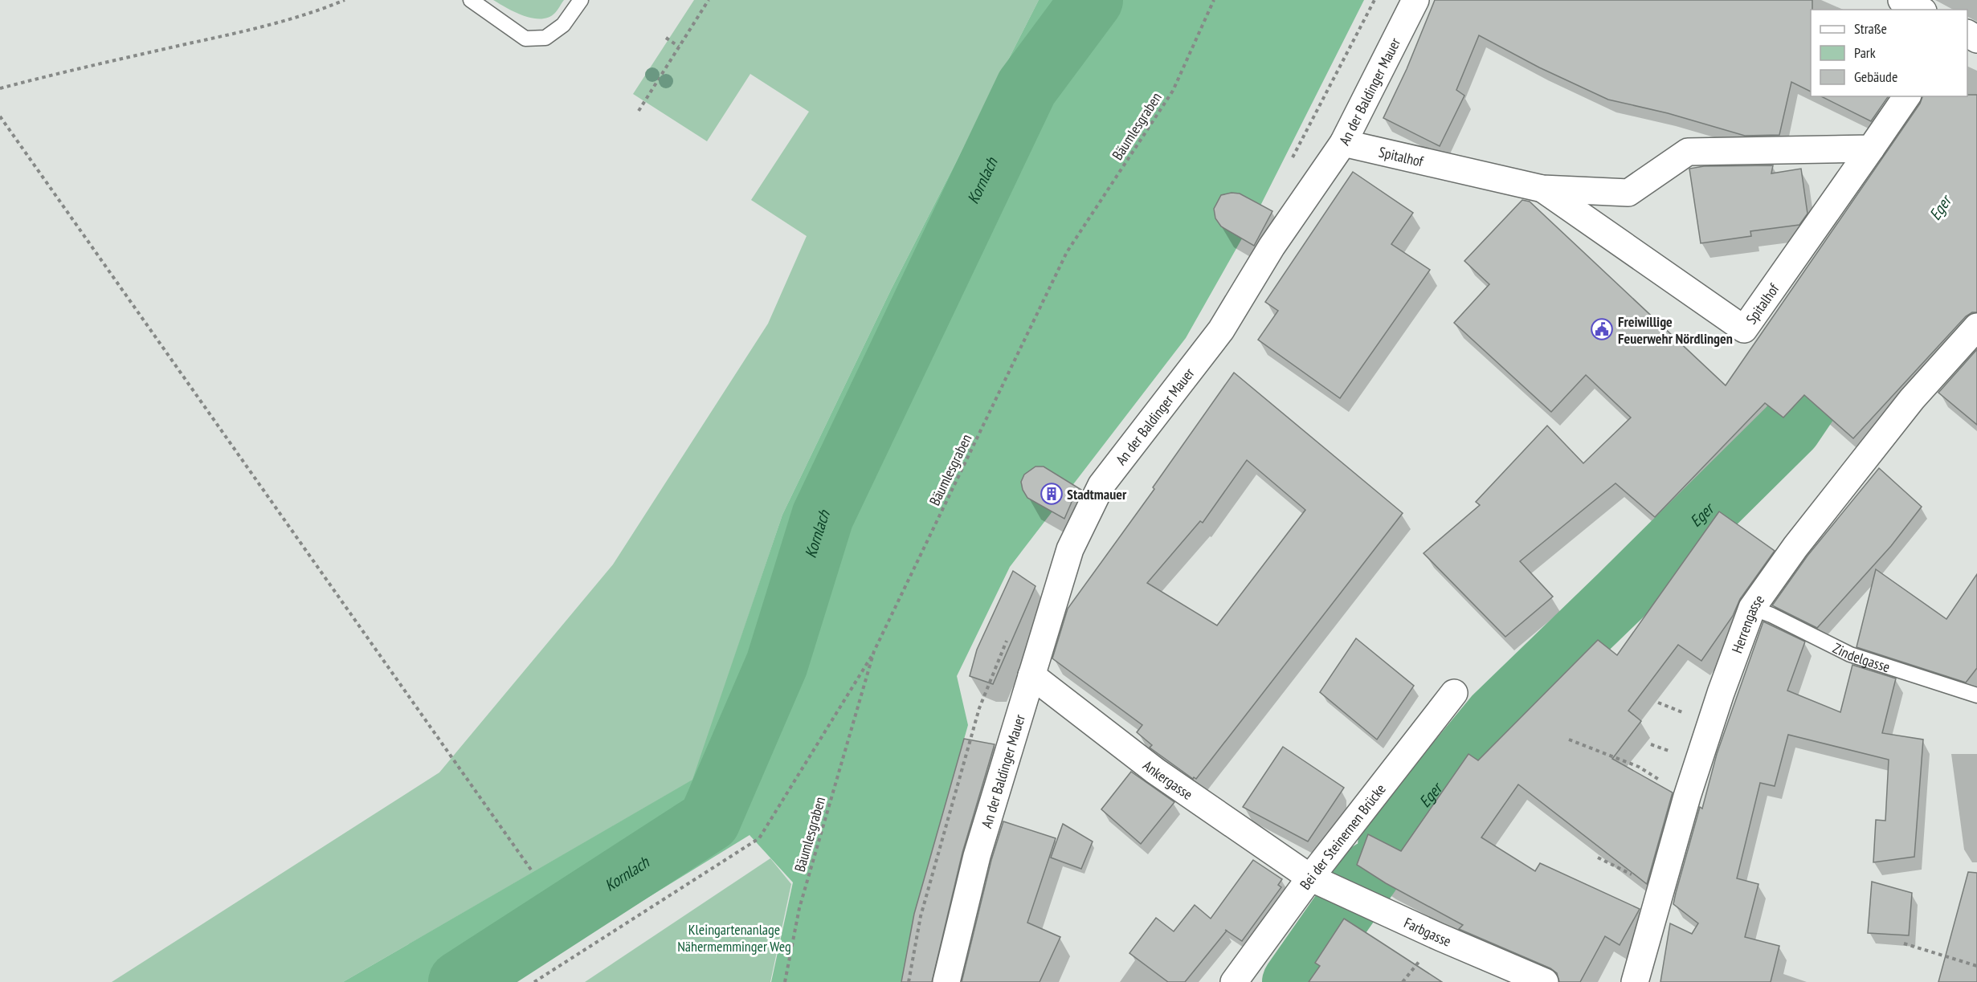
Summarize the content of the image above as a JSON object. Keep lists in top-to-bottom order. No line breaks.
{"streets":{"street":["An der Baldinger Mauer","Spitalhof","Herrengasse","Ankergasse","Bei der Steinernen Brücke","Farbgasse"],"lane":["Zindelgasse"],"path":["Bäumlesgraben"]},"crossings":[["An der Baldinger Mauer","Spitalhof"],["An der Baldinger Mauer","Ankergasse"],["Herrengasse","Zindelgasse"],["Ankergasse","Bei der Steinernen Brücke"],["Ankergasse","Farbgasse"],["Bei der Steinernen Brücke","Farbgasse"]],"water":["Kornlach","Eger"],"parks":["Kleingartenanlage Nähermemminger Weg"],"places":{"public building":["Freiwillige Feuerwehr Nördlingen"],"building":["Stadtmauer"]},"legend":["Straße","Park","Gebäude"]}
